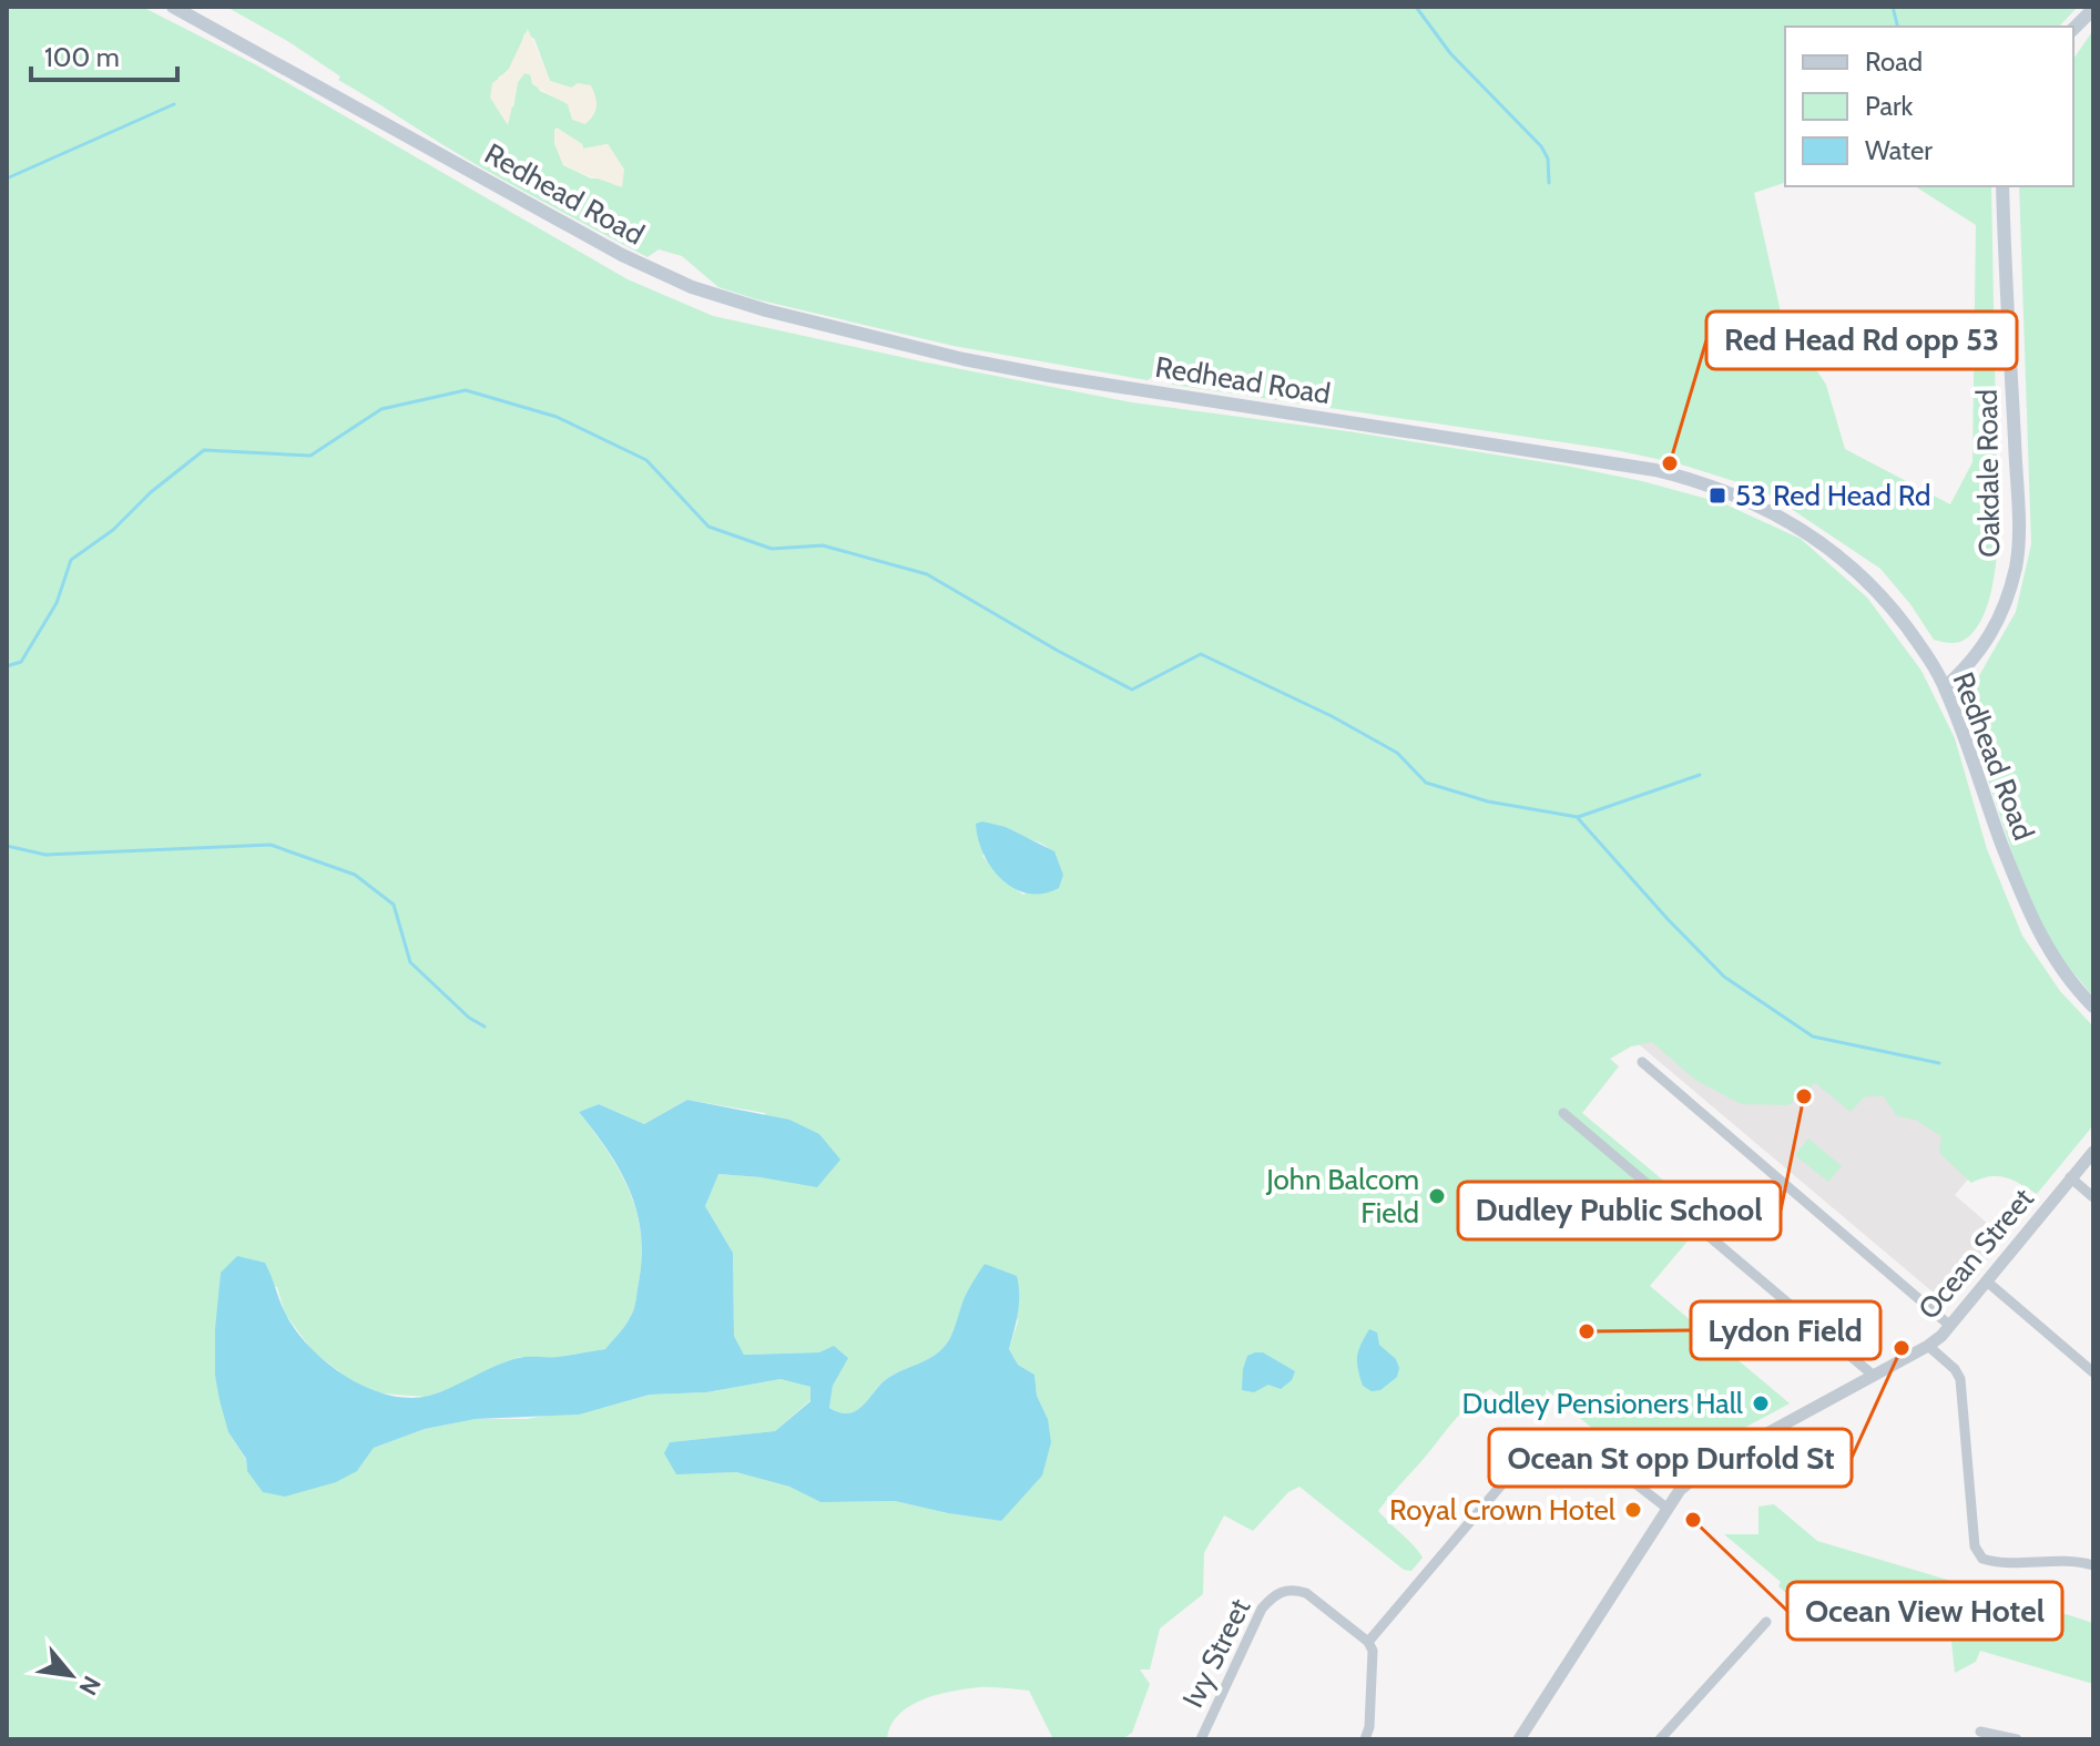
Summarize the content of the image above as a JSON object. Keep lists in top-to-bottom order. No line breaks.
{"streets":{"main road":["Redhead Road","Oakdale Road"],"street":["Ocean Street","Ivy Street"]},"crossings":[["Redhead Road","Oakdale Road"]],"places":{"other":["Red Head Rd opp 53","Dudley Public School","John Balcom Field","Lydon Field","Ocean St opp Durfold St","Dudley Pensioners Hall","Royal Crown Hotel","Ocean View Hotel"],"transit":["53 Red Head Rd"]},"legend":["Road","Park","Water"],"scale_bar":"100 m","north":"bottom right"}
